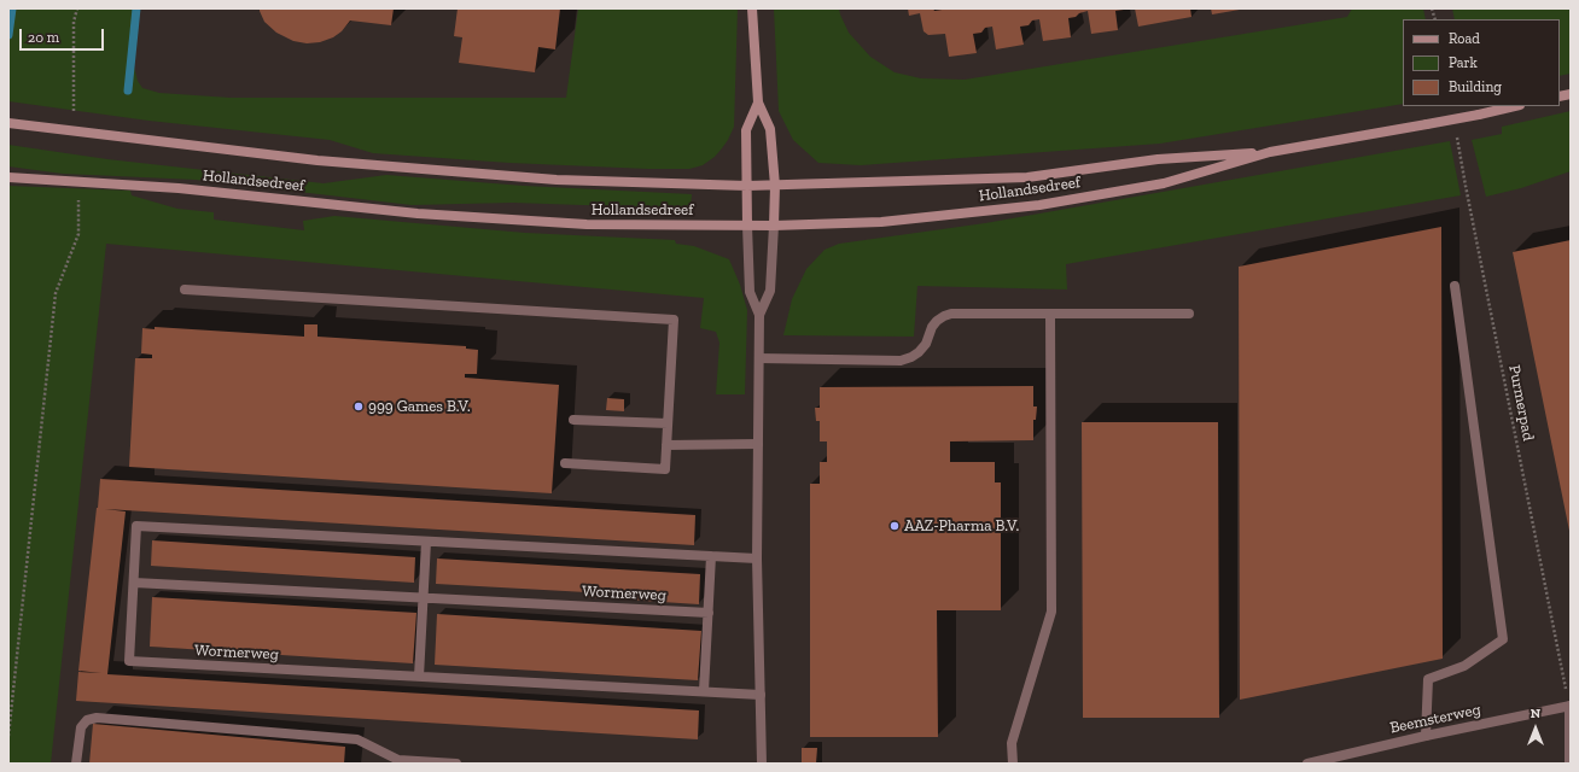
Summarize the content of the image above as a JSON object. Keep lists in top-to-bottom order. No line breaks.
{"streets":{"main road":["Hollandsedreef"],"street":["Wormerweg","Beemsterweg"],"path":["Purmerpad"]},"crossings":[["Purmerpad","Beemsterweg"]],"places":["999 Games B.V.","AAZ-Pharma B.V."],"legend":["Road","Park","Building"],"scale_bar":"20 m","north":"top"}
